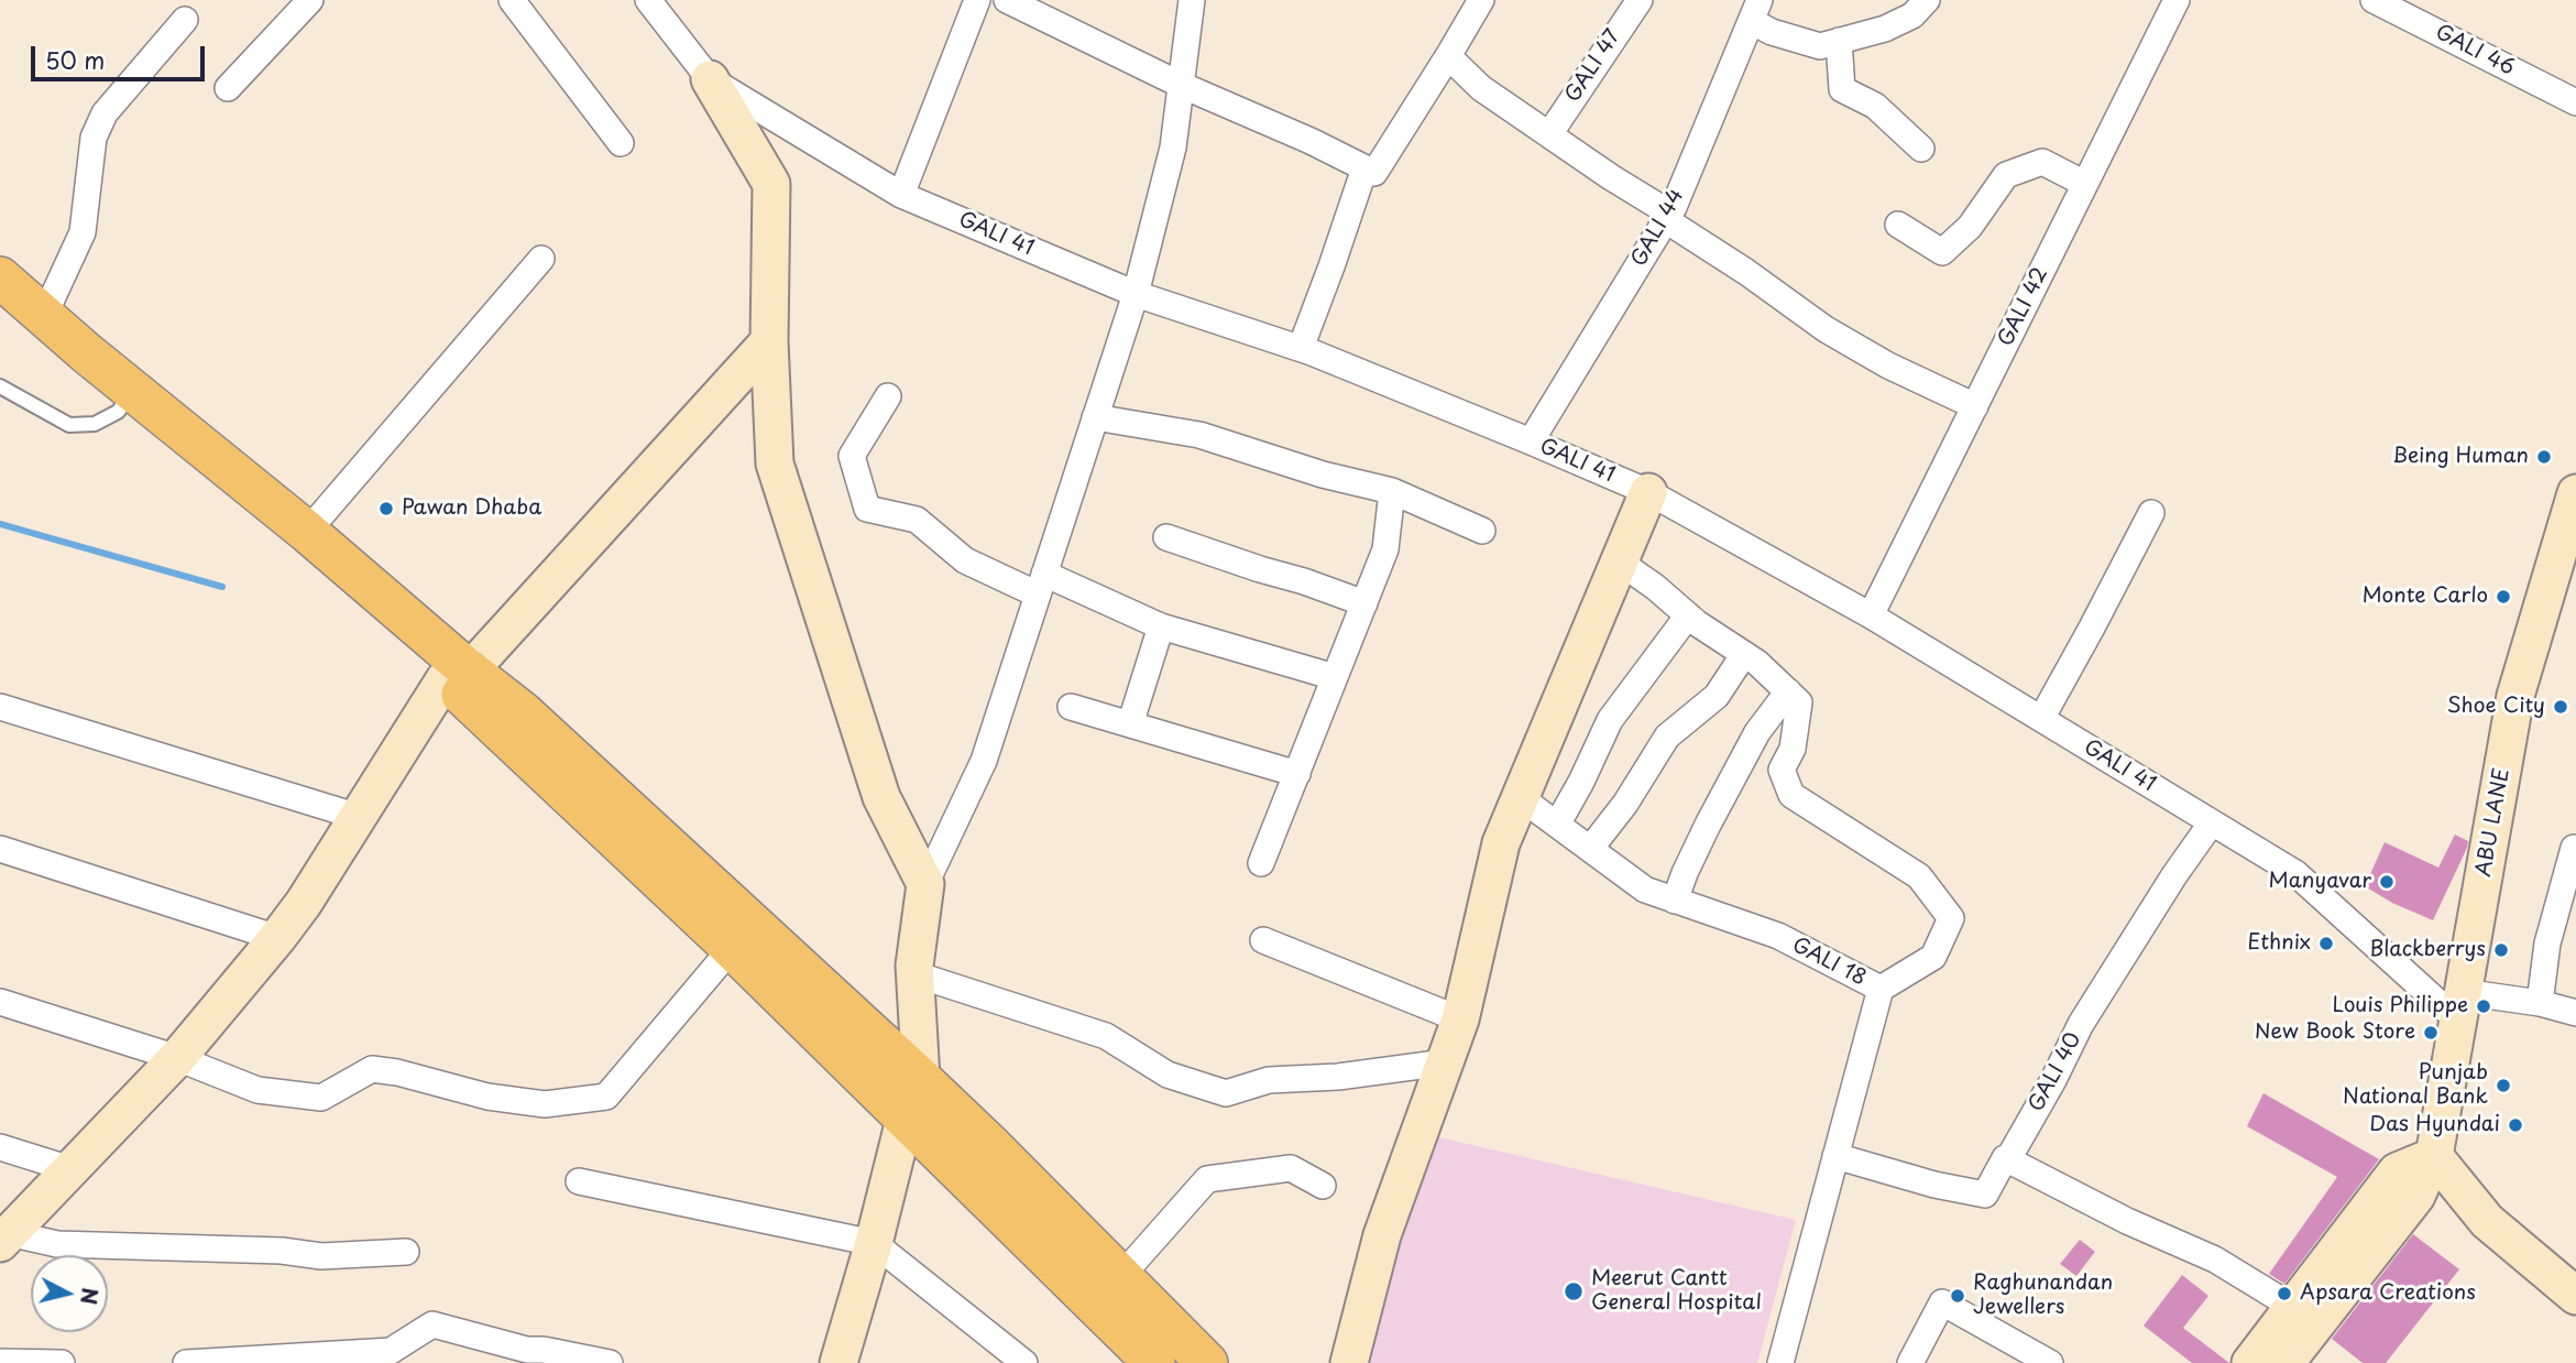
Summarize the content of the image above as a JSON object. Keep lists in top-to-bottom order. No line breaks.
{"streets":{"street":["GALI 46","GALI 47","GALI 44","GALI 41","GALI 42","ABU LANE","GALI 18","GALI 40"]},"crossings":[["GALI 44","GALI 41"],["GALI 41","GALI 42"],["GALI 41","ABU LANE"],["GALI 41","GALI 40"],["GALI 18","GALI 40"]],"places":["Being Human","Pawan Dhaba","Monte Carlo","Shoe City","Manyavar","Ethnix","Blackberrys","Louis Philippe","New Book Store","Punjab National Bank","Das Hyundai","Meerut Cantt General Hospital","Apsara Creations","Raghunandan Jewellers"],"scale_bar":"50 m","north":"right"}
